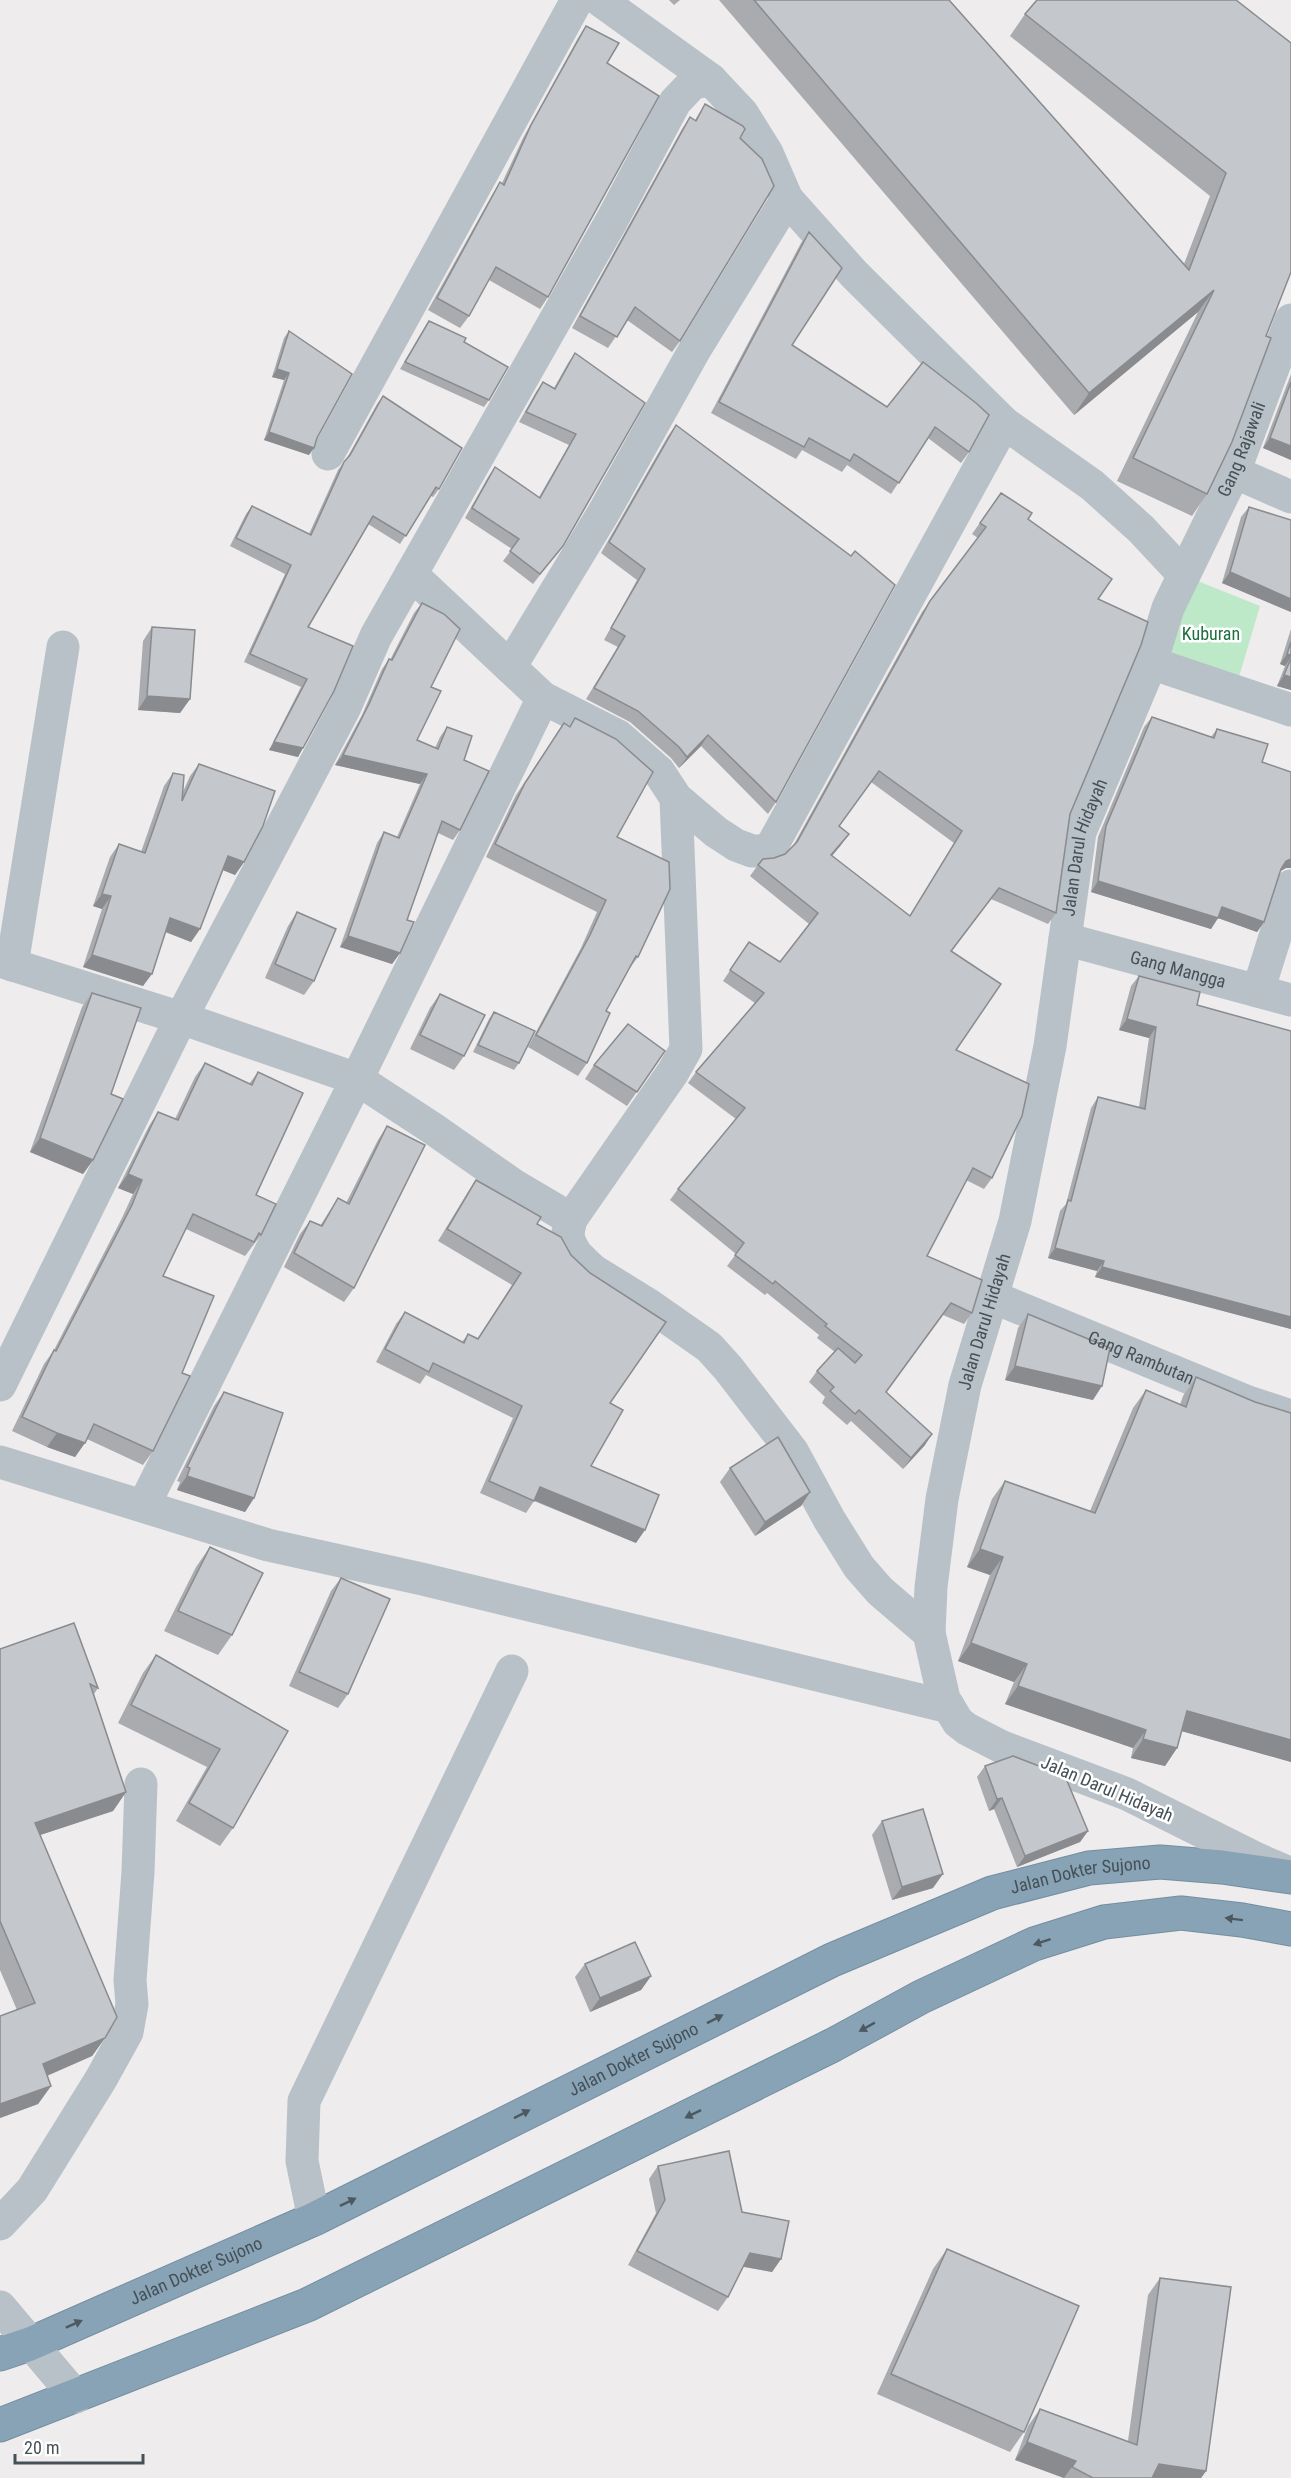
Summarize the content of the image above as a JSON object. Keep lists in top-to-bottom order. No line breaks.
{"streets":{"highway":["Jalan Dokter Sujono"],"street":["Gang Rajawali","Jalan Darul Hidayah","Gang Mangga","Gang Rambutan"]},"crossings":[["Gang Rajawali","Jalan Darul Hidayah"],["Jalan Darul Hidayah","Gang Mangga"],["Jalan Darul Hidayah","Gang Rambutan"],["Jalan Darul Hidayah","Jalan Dokter Sujono"]],"parks":["Kuburan"],"scale_bar":"20 m"}
